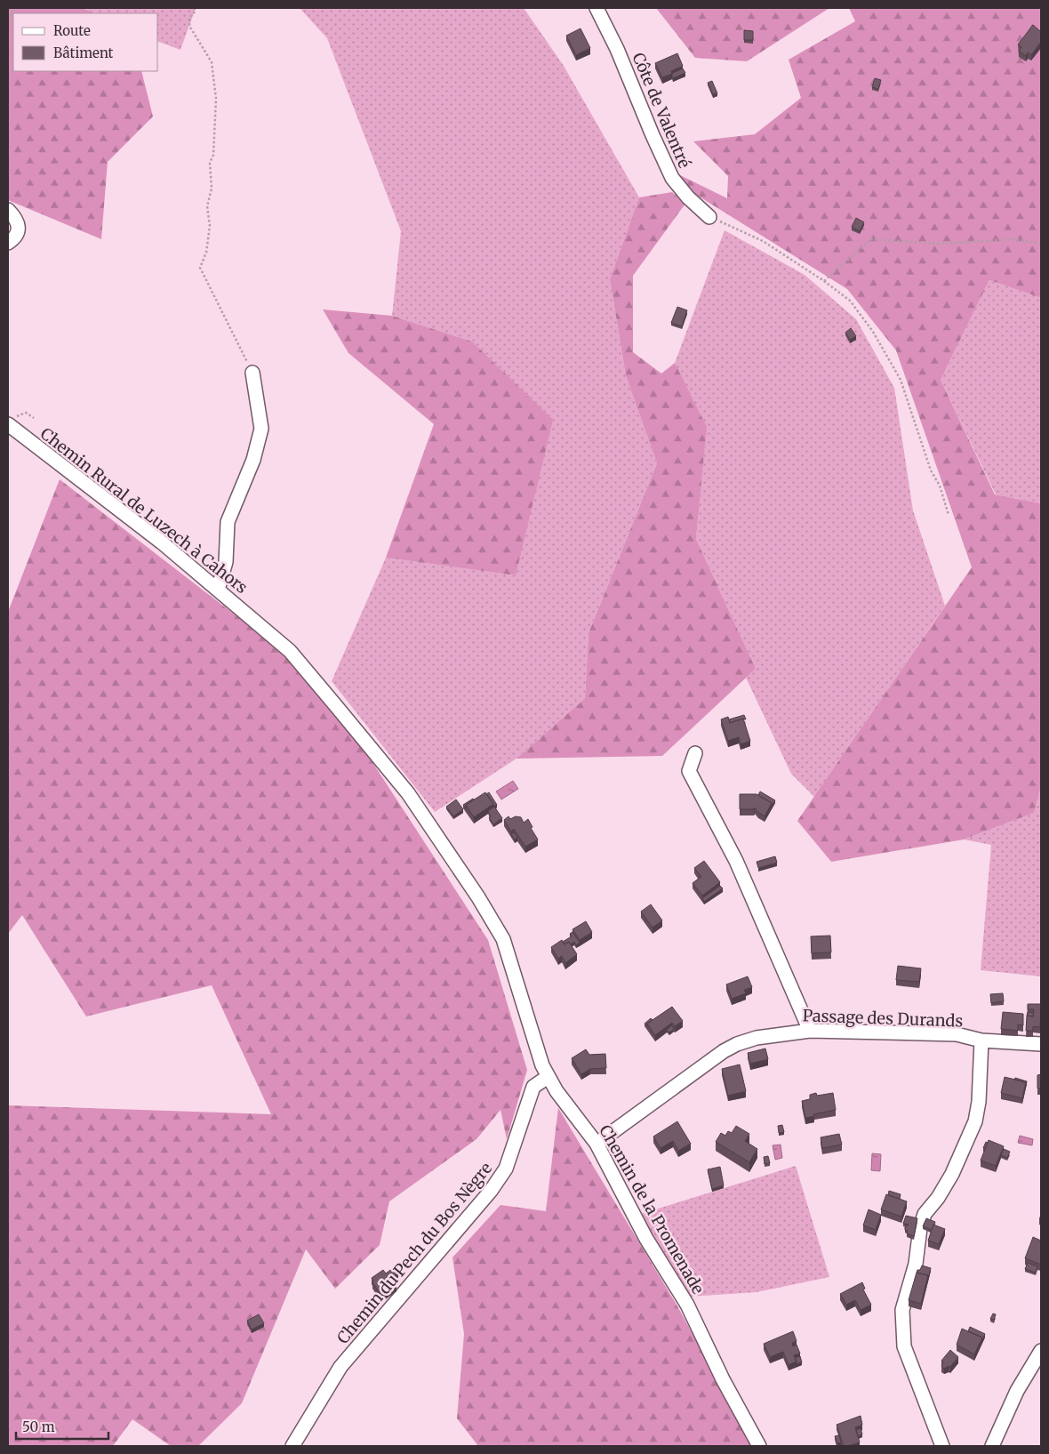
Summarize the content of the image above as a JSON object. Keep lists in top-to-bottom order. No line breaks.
{"streets":{"street":["Côte de Valentré","Chemin Rural de Luzech à Cahors","Passage des Durands","Chemin de la Promenade","Chemin du Pech du Bos Nègre"]},"crossings":[["Chemin Rural de Luzech à Cahors","Chemin de la Promenade"],["Passage des Durands","Chemin de la Promenade"],["Chemin de la Promenade","Chemin du Pech du Bos Nègre"]],"legend":["Route","Bâtiment"],"scale_bar":"50 m"}
